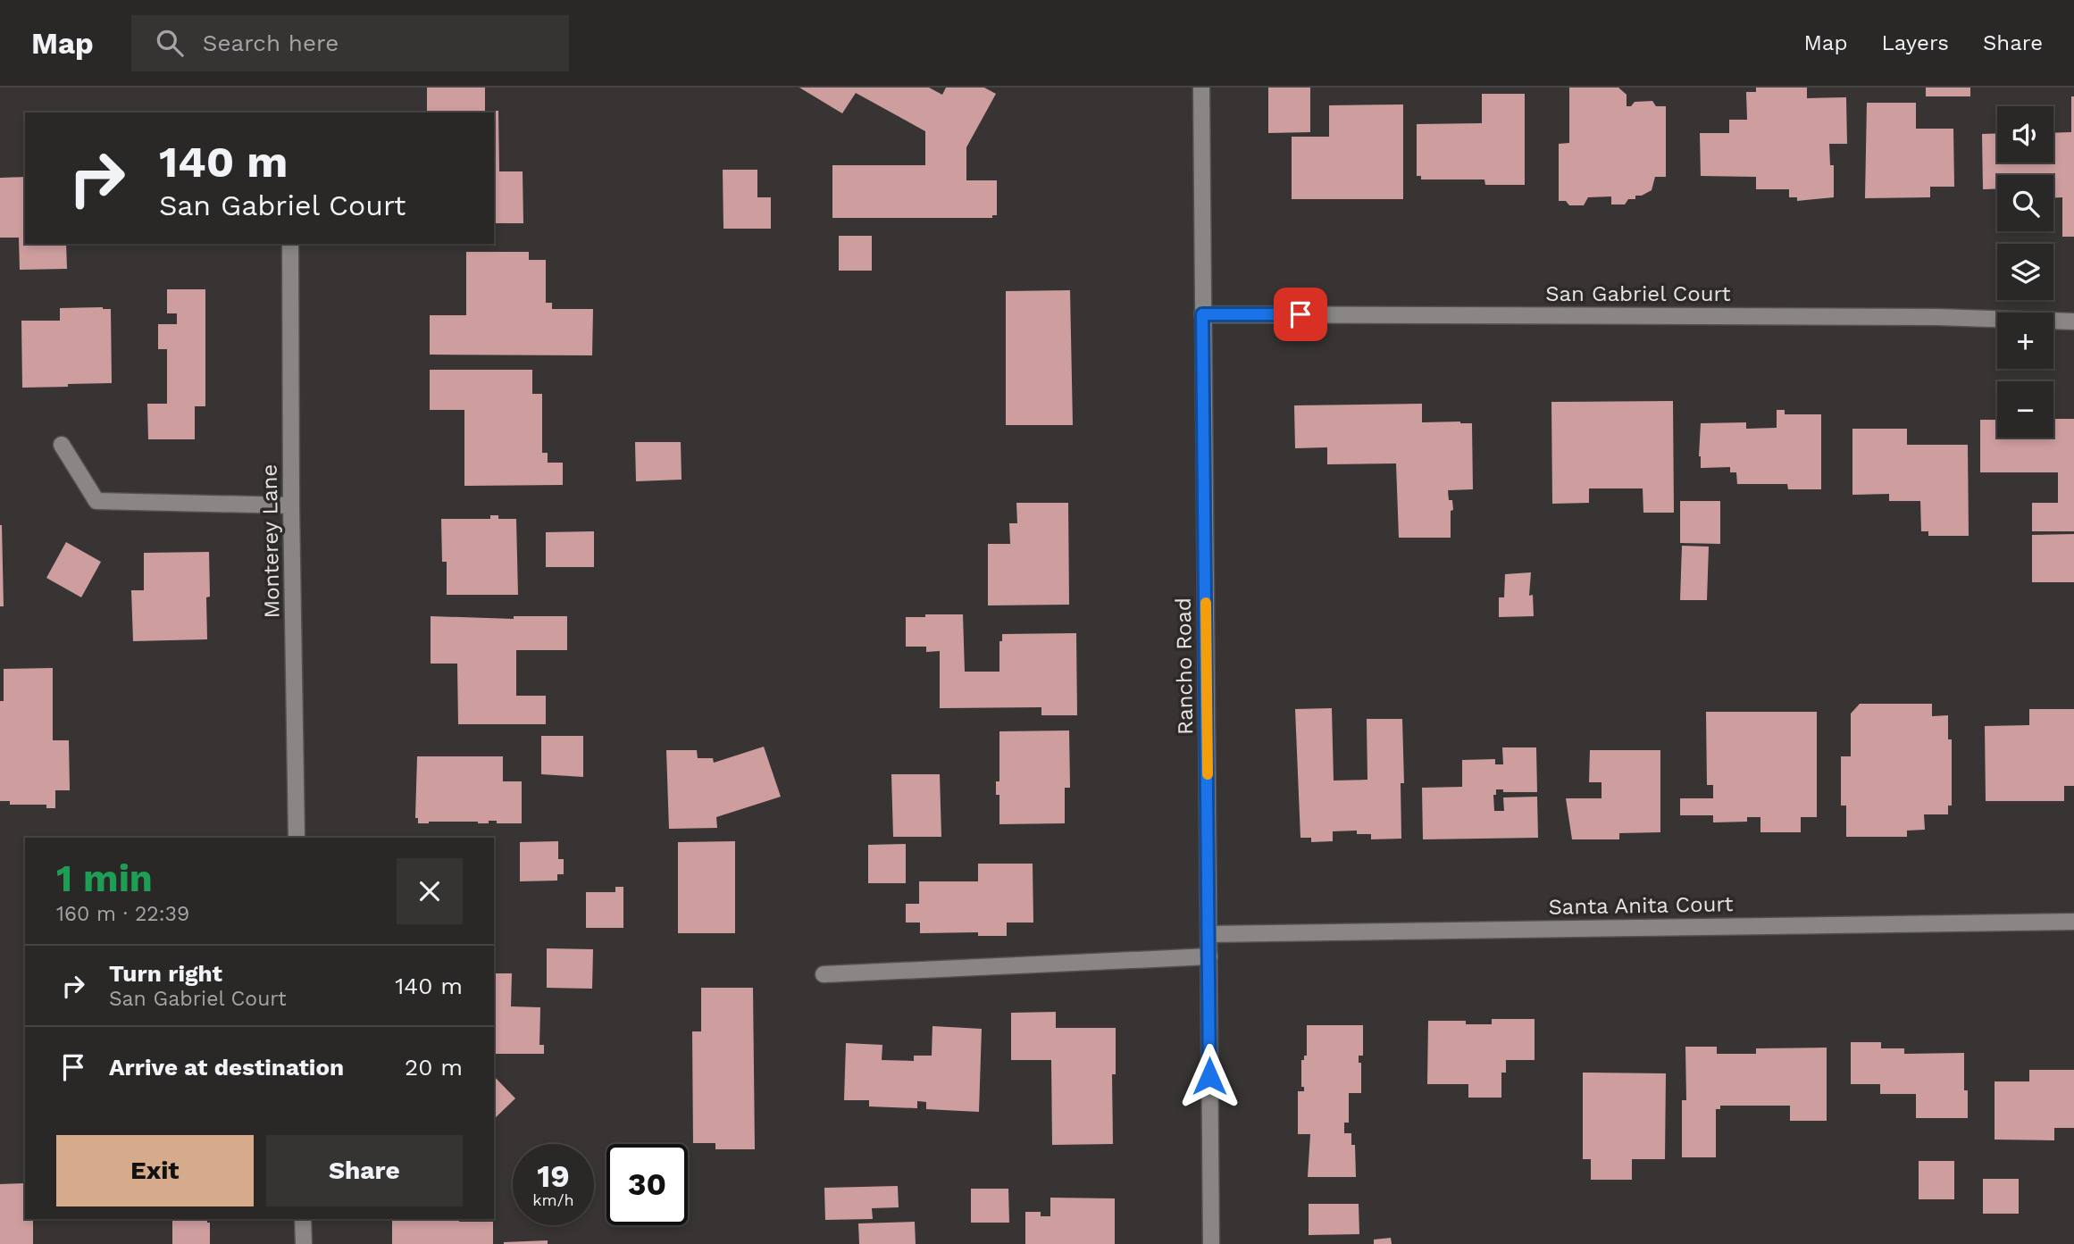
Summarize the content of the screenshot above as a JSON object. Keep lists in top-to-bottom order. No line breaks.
{"streets":{"street":["San Gabriel Court","Monterey Lane","Rancho Road","Santa Anita Court"]},"crossings":[["San Gabriel Court","Rancho Road"],["Rancho Road","Santa Anita Court"]],"page":{"header":"Map","search":"Search here","nav":["Map","Layers","Share"],"map_buttons":["+","−"],"turn":["140 m","San Gabriel Court"],"heading":["1 min","160 m · 22:39"],"list":[{"name":"Turn right","note":"San Gabriel Court","value":"140 m"},{"name":"Arrive at destination","value":"20 m"}],"buttons":["Exit","Share"],"speed":"19 km/h","limit":"30"}}
